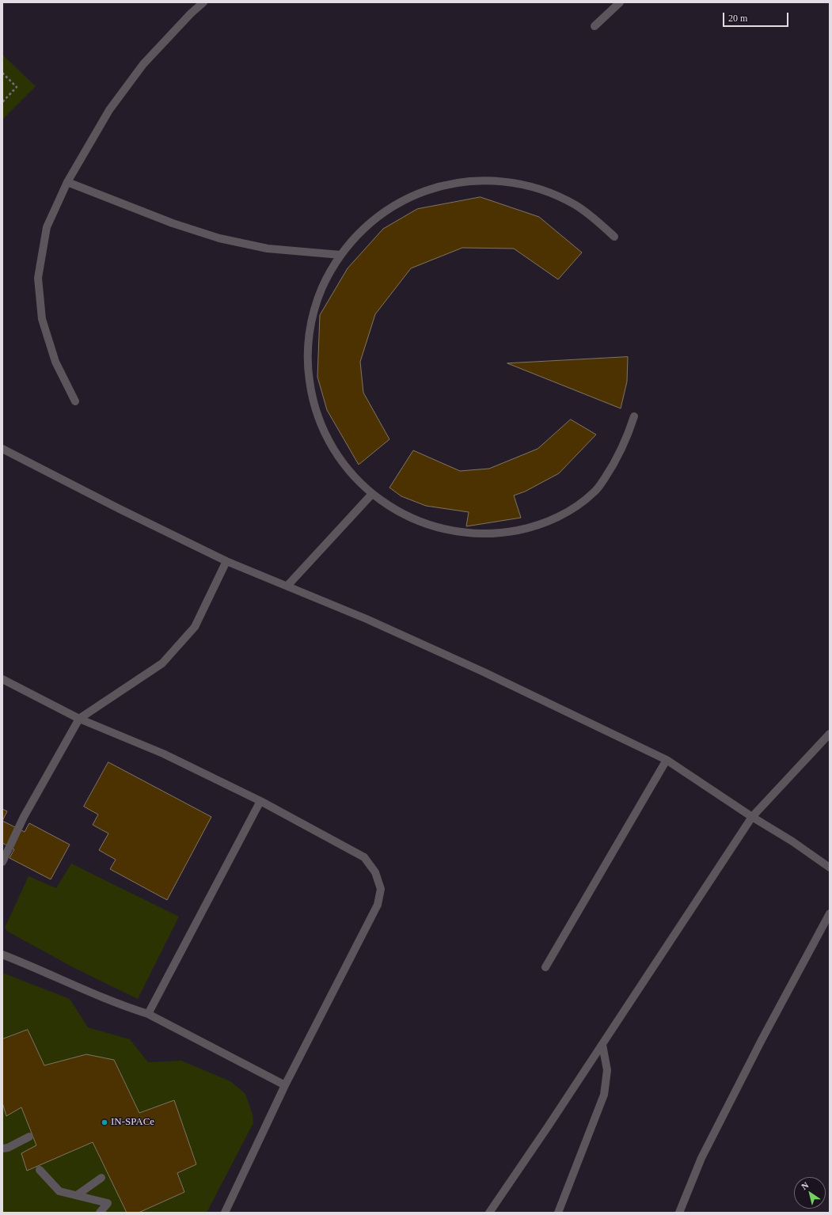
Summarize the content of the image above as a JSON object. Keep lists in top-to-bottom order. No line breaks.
{"places":["IN-SPACe"],"scale_bar":"20 m","north":"top left"}
